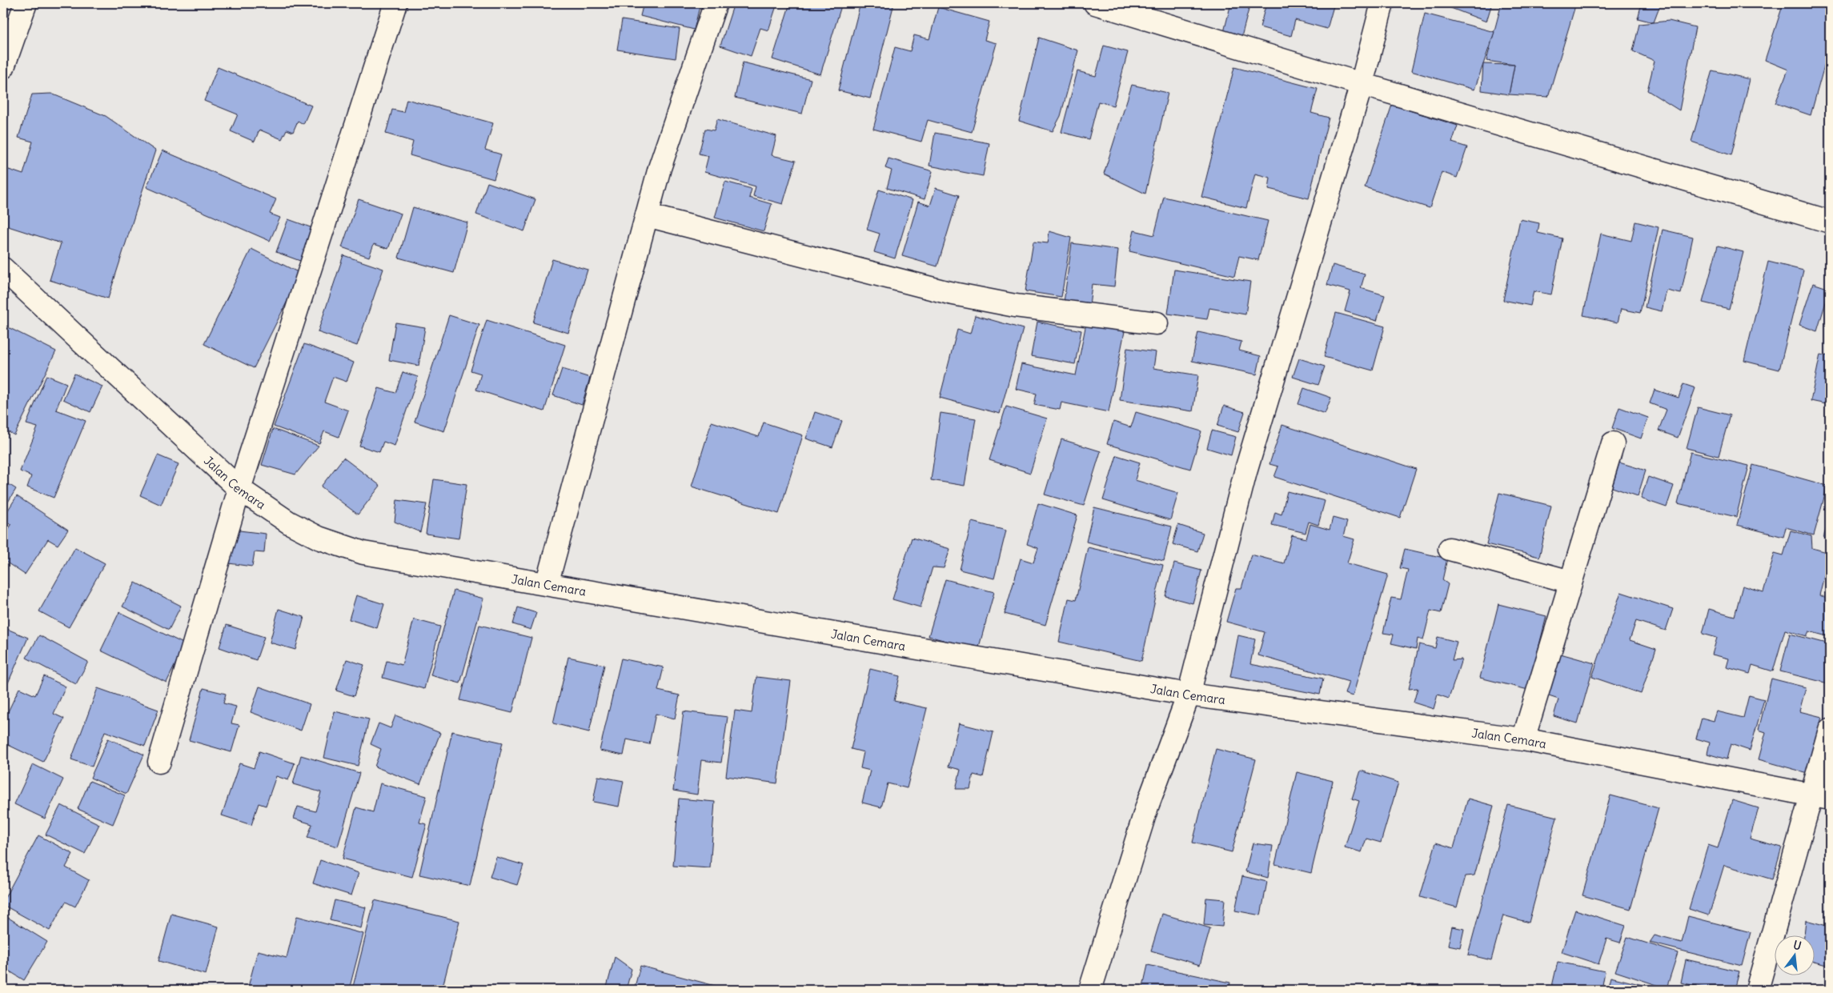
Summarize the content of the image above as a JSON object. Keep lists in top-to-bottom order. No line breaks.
{"streets":{"street":["Jalan Cemara"]},"north":"top"}
